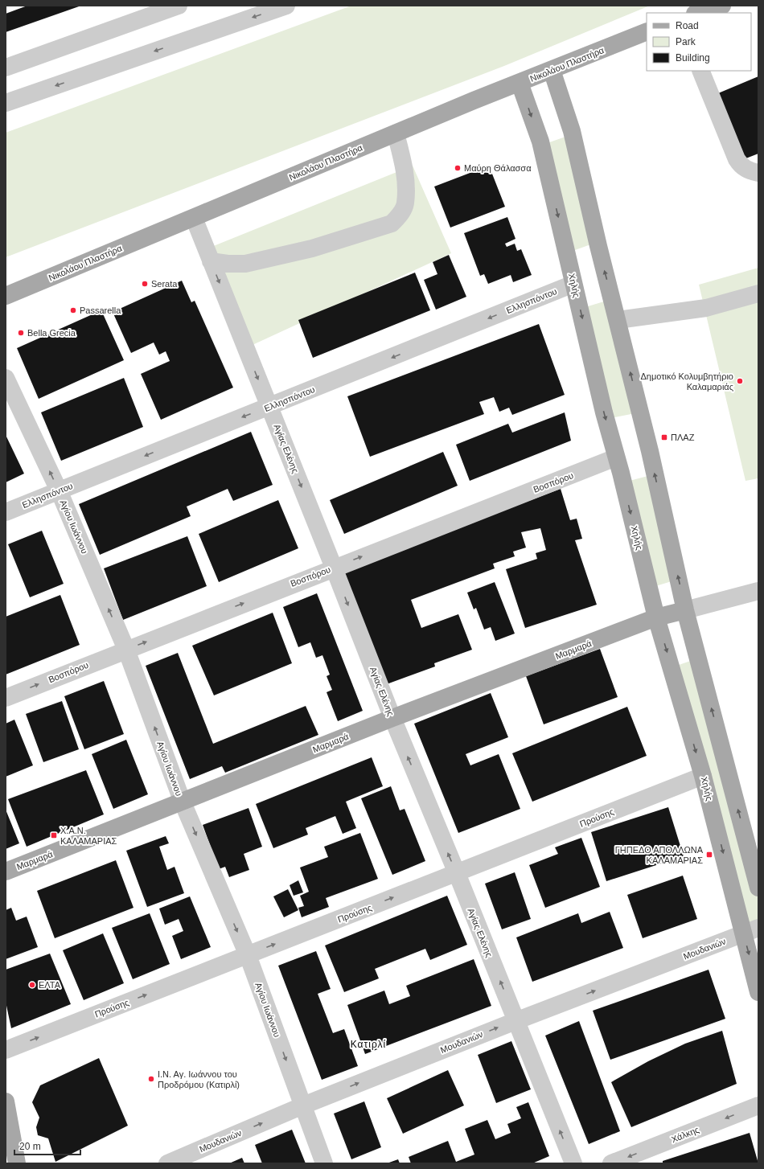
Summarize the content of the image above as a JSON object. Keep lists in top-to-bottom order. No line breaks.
{"streets":{"main road":["Νικολάου Πλαστήρα","Χηλής","Μαρμαρά"],"street":["Ελλησπόντου","Αγίας Ελένης","Βοσπόρου","Αγίου Ιωάννου","Προύσης","Μουδανιών","Χάλκης"]},"crossings":[["Νικολάου Πλαστήρα","Χηλής"],["Νικολάου Πλαστήρα","Αγίας Ελένης"],["Χηλής","Ελλησπόντου"],["Χηλής","Βοσπόρου"],["Χηλής","Μαρμαρά"],["Χηλής","Προύσης"],["Χηλής","Μουδανιών"],["Ελλησπόντου","Αγίας Ελένης"],["Ελλησπόντου","Αγίου Ιωάννου"],["Αγίας Ελένης","Βοσπόρου"],["Αγίας Ελένης","Μαρμαρά"],["Αγίας Ελένης","Προύσης"],["Αγίας Ελένης","Μουδανιών"],["Βοσπόρου","Αγίου Ιωάννου"],["Αγίου Ιωάννου","Μαρμαρά"],["Αγίου Ιωάννου","Προύσης"],["Αγίου Ιωάννου","Μουδανιών"]],"one_way":["Ελλησπόντου","Βοσπόρου","Προύσης","Μουδανιών","Χάλκης"],"districts":["Κατιρλί"],"places":{"other":["Μαύρη Θάλασσα","Serata","Passarella","Bella Grecia","Δημοτικό Κολυμβητήριο Καλαμαριάς","ΕΛΤΑ","Ι.Ν. Αγ. Ιωάννου του Προδρόμου (Κατιρλί)"],"transit":["ΠΛΑΖ","Χ.Α.Ν. ΚΑΛΑΜΑΡΙΑΣ","ΓΗΠΕΔΟ ΑΠΟΛΛΩΝΑ ΚΑΛΑΜΑΡΙΑΣ"]},"legend":["Road","Park","Building"],"scale_bar":"20 m"}
